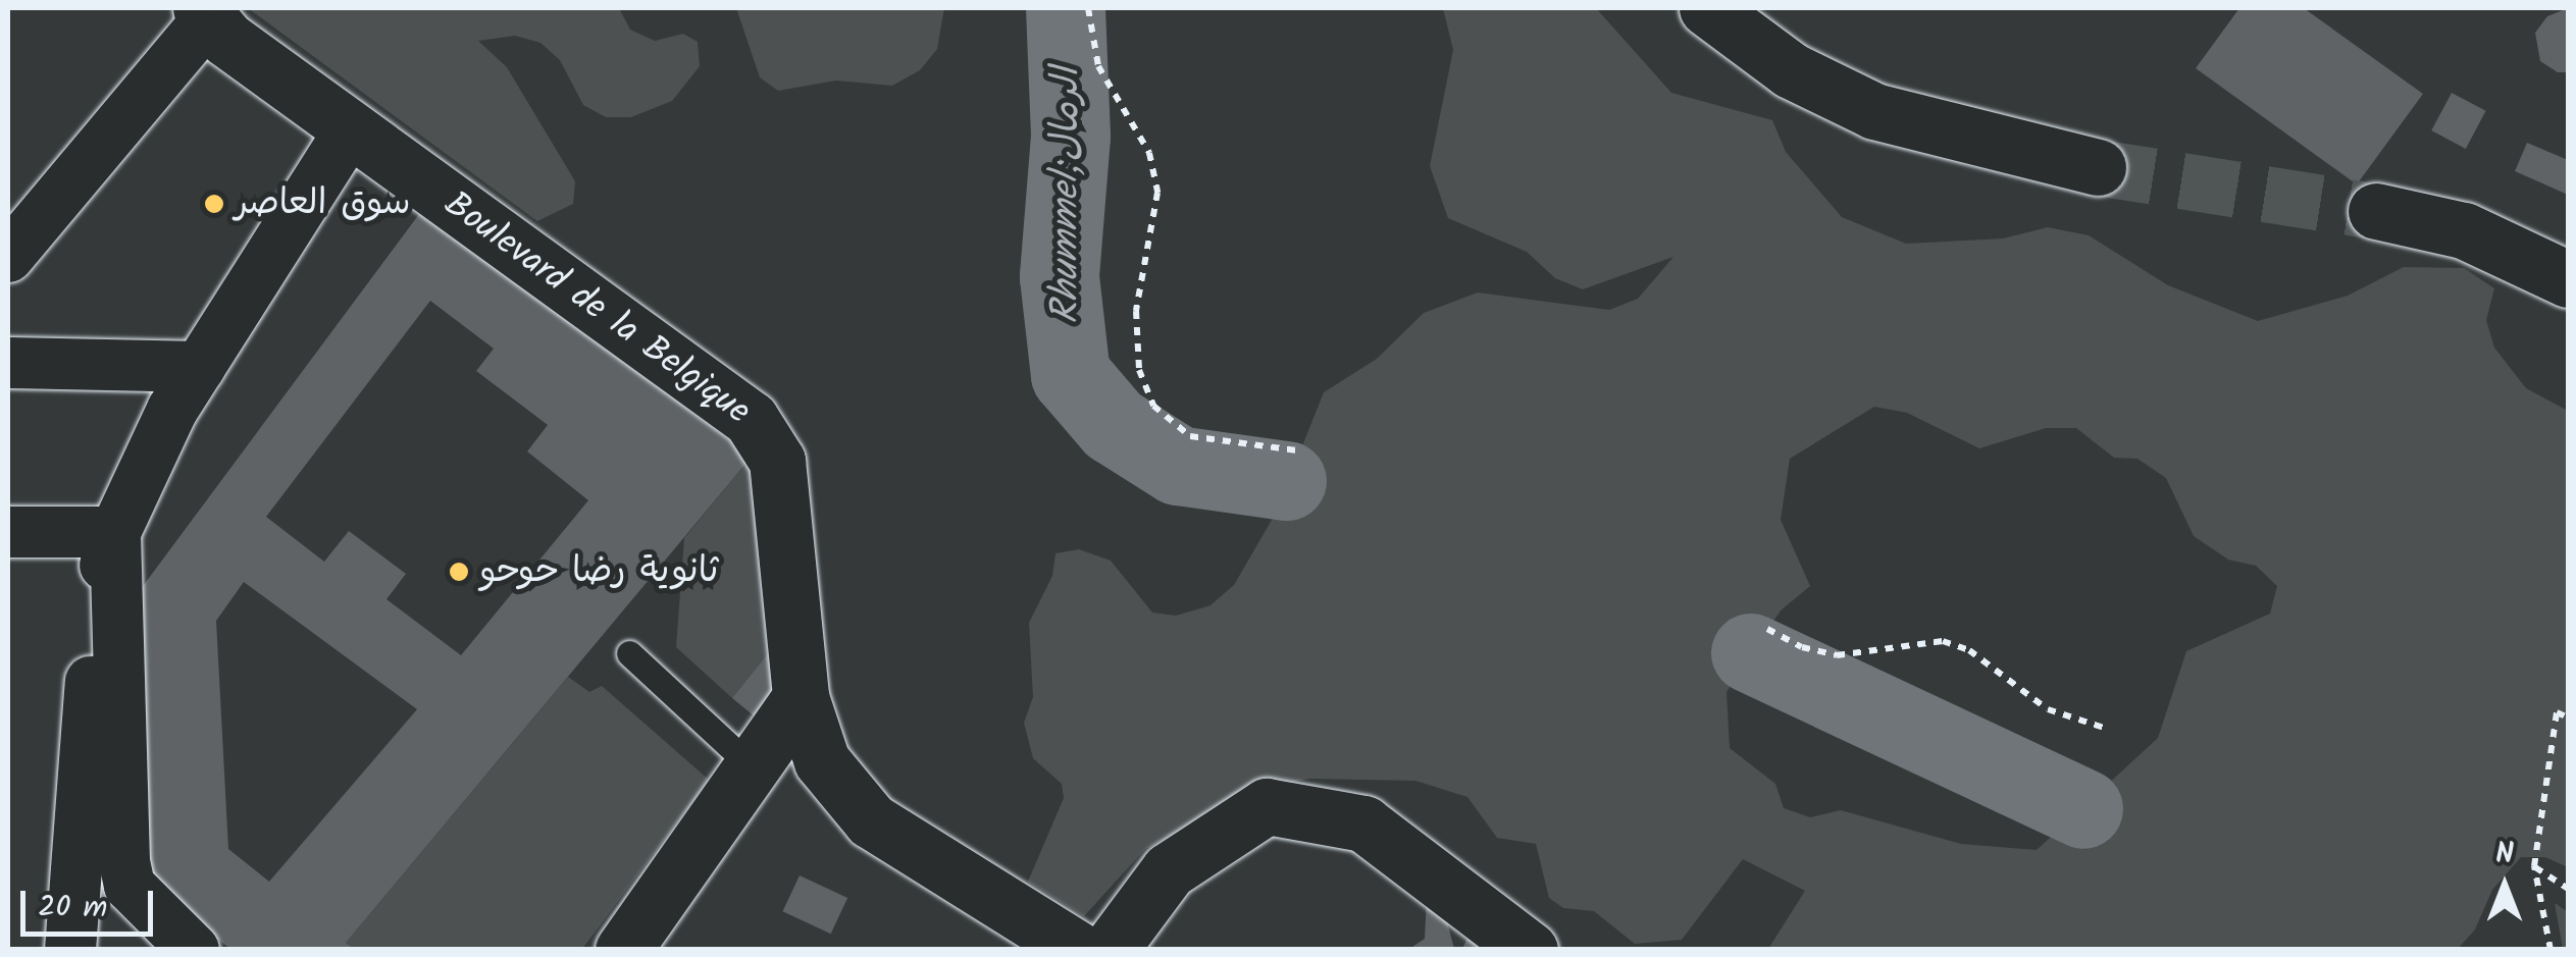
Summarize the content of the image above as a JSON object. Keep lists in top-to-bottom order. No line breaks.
{"streets":{"main road":["Boulevard de la Belgique"]},"water":["Rhummel;الرمال"],"places":["سوق العاصر","ثانوية رضا حوحو"],"scale_bar":"20 m","north":"top"}
